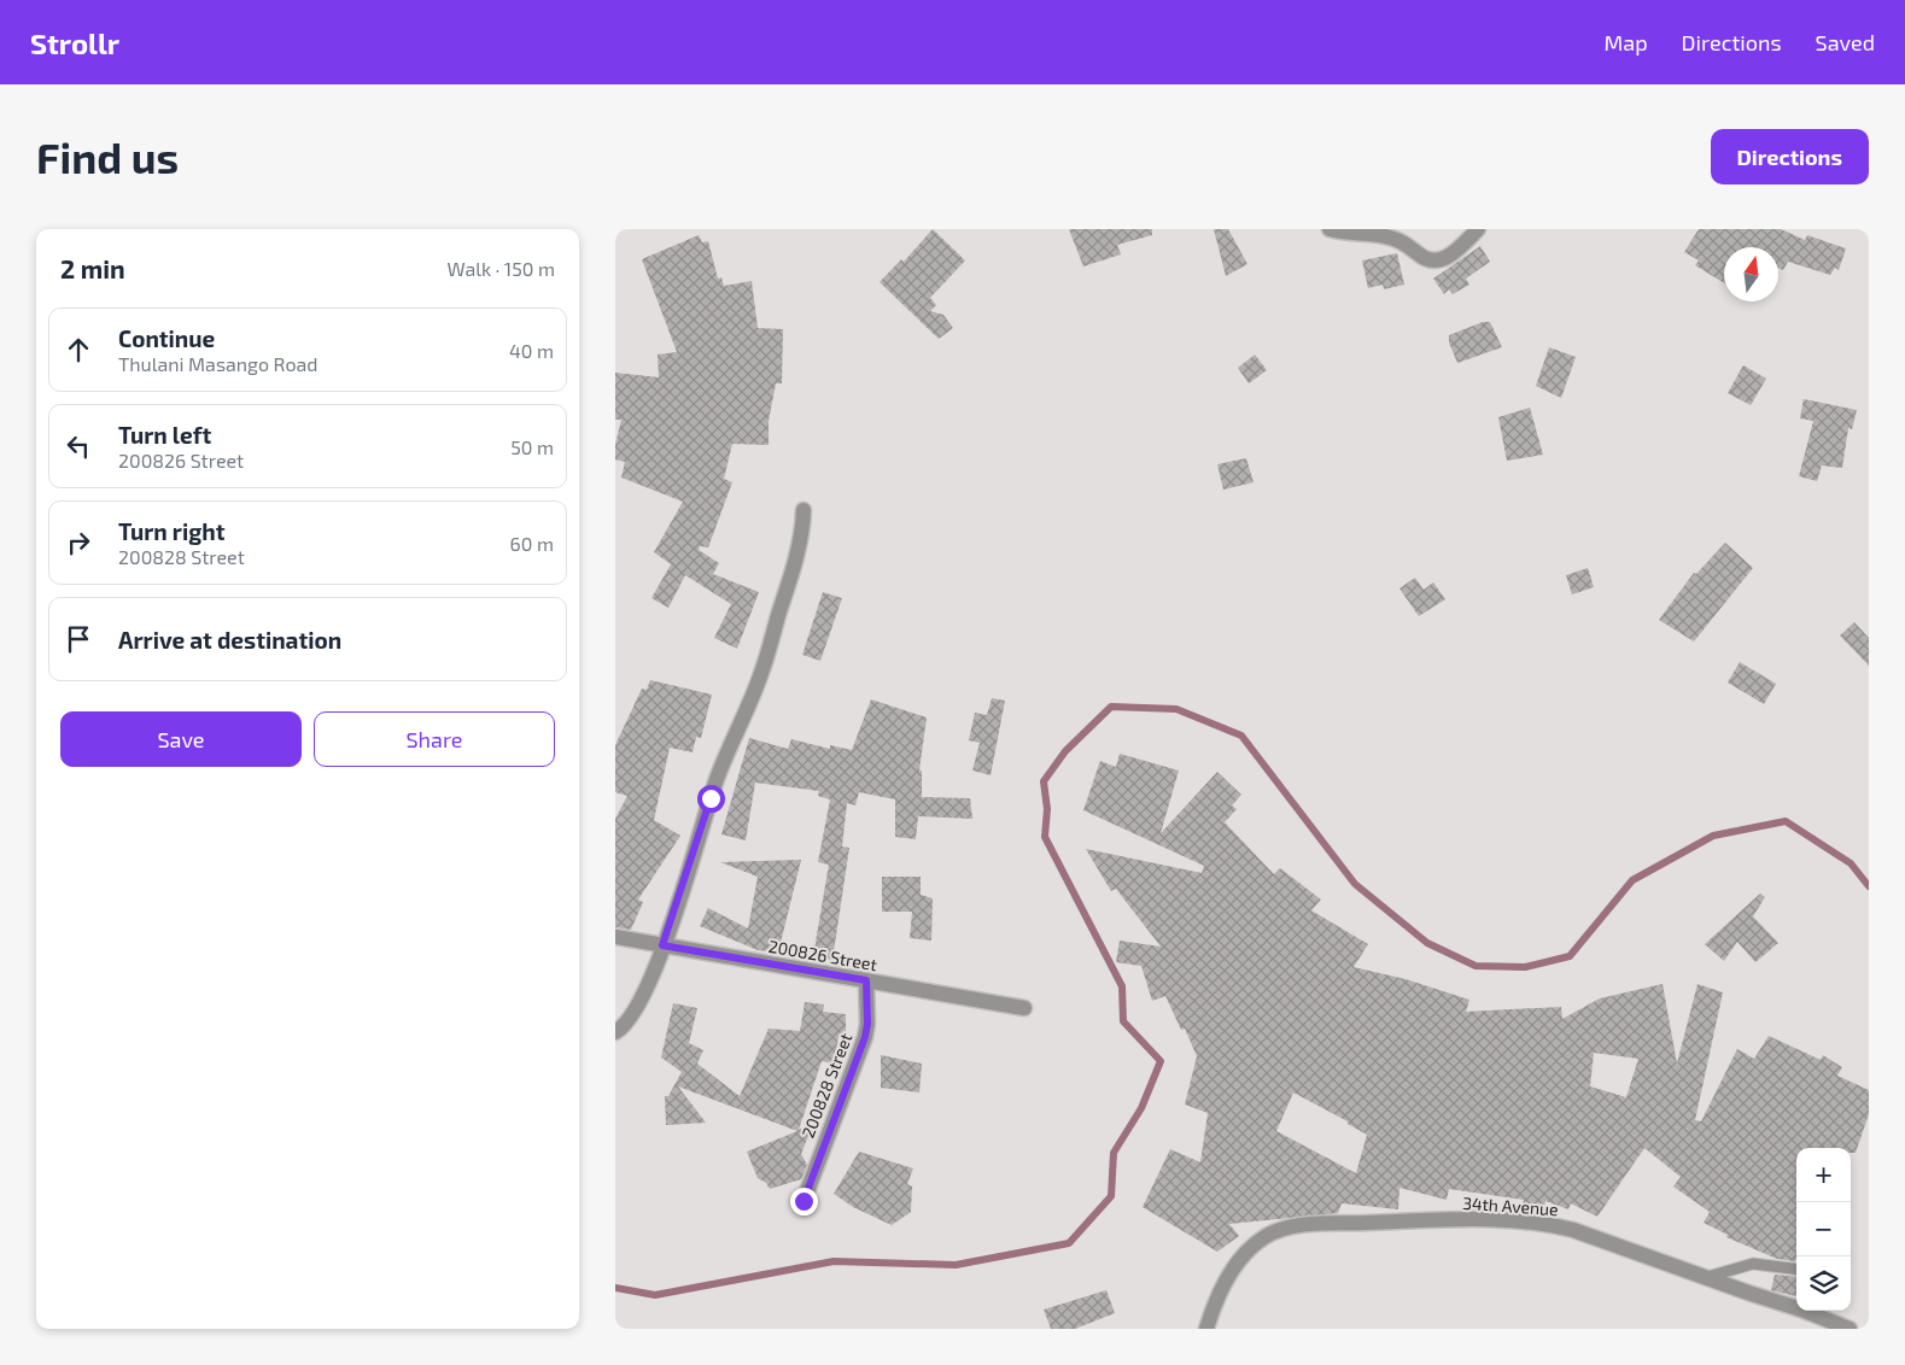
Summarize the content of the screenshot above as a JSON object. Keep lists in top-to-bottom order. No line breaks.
{"streets":{"street":["200826 Street","200828 Street","34th Avenue"]},"crossings":[["200826 Street","200828 Street"]],"north":"top","page":{"header":"Strollr","nav":["Map","Directions","Saved"],"buttons":["Directions",["Save","Share"]],"title":"Find us","heading":["2 min","Walk · 150 m"],"list":[["Continue","Thulani Masango Road","40 m"],["Turn left","200826 Street","50 m"],["Turn right","200828 Street","60 m"],"Arrive at destination"],"map_buttons":["+","−"]}}
